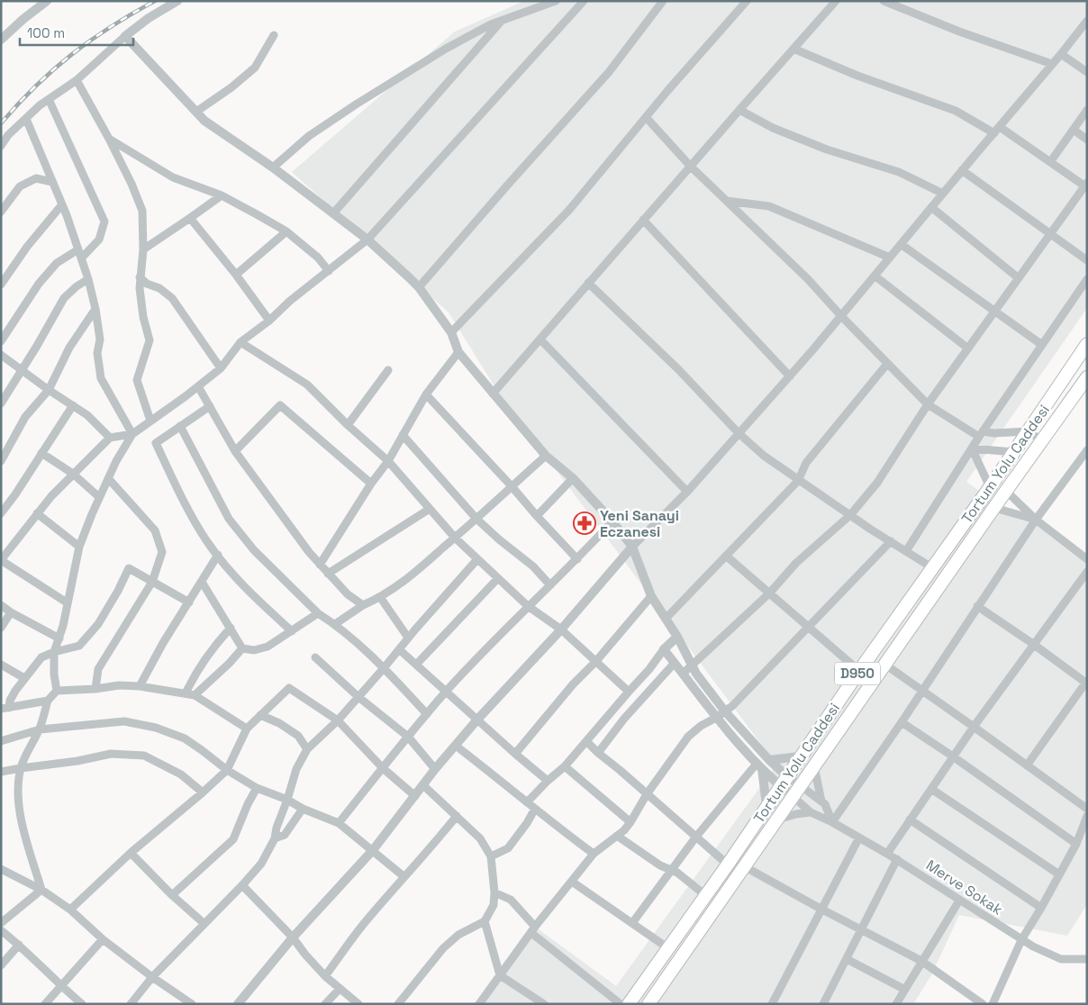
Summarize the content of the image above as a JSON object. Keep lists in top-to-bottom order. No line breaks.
{"streets":{"highway":["Tortum Yolu Caddesi","D950"],"street":["Merve Sokak"]},"crossings":[["Tortum Yolu Caddesi","Merve Sokak"]],"places":{"pharmacy":["Yeni Sanayi Eczanesi"]},"scale_bar":"100 m"}
